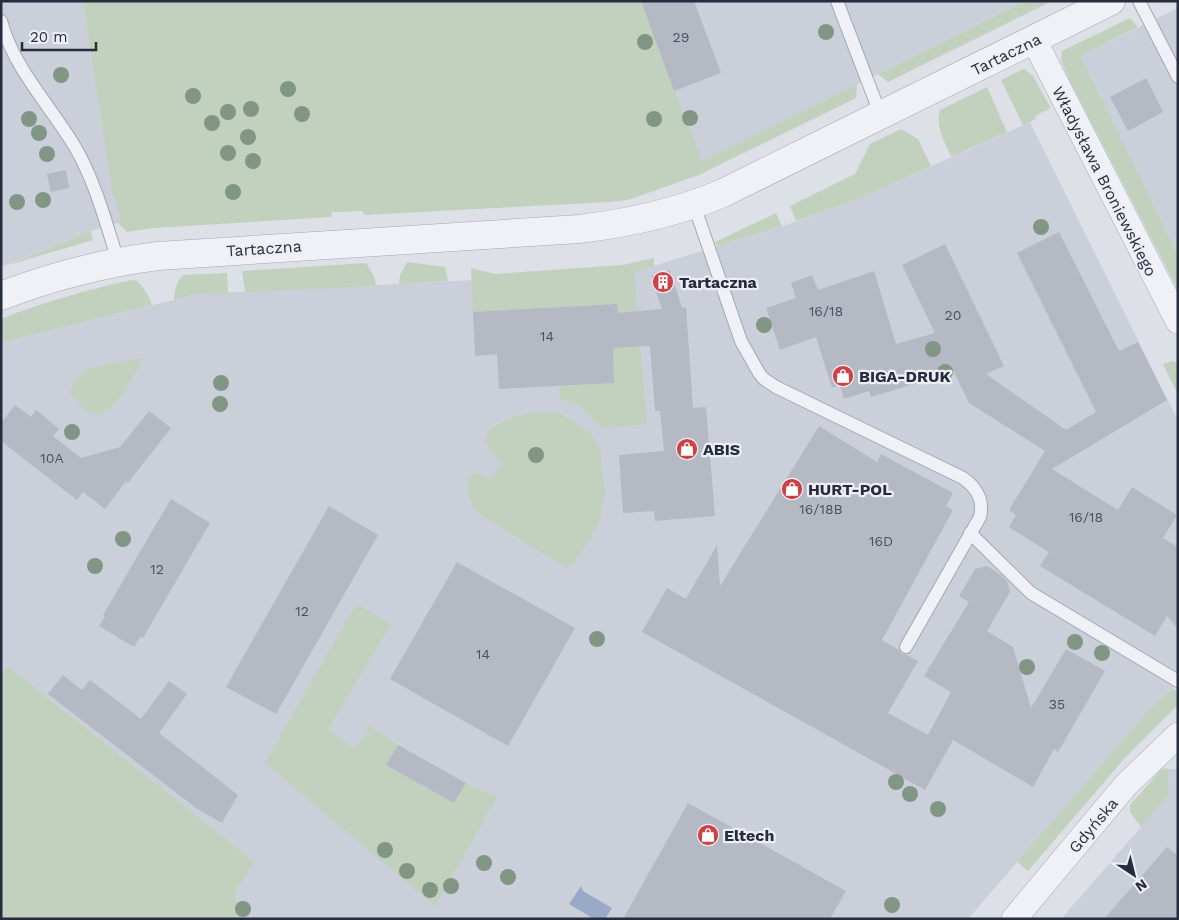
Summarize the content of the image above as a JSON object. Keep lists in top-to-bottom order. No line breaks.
{"streets":{"street":["Tartaczna","Władysława Broniewskiego","Gdyńska"]},"crossings":[["Tartaczna","Władysława Broniewskiego"]],"places":{"building":["Tartaczna"],"shop":["BIGA-DRUK","ABIS","HURT-POL","Eltech"]},"house_numbers":["29","16/18","20","14","10A","16/18B","16/18","16D","12","12","14","35"],"scale_bar":"20 m","north":"bottom right"}
